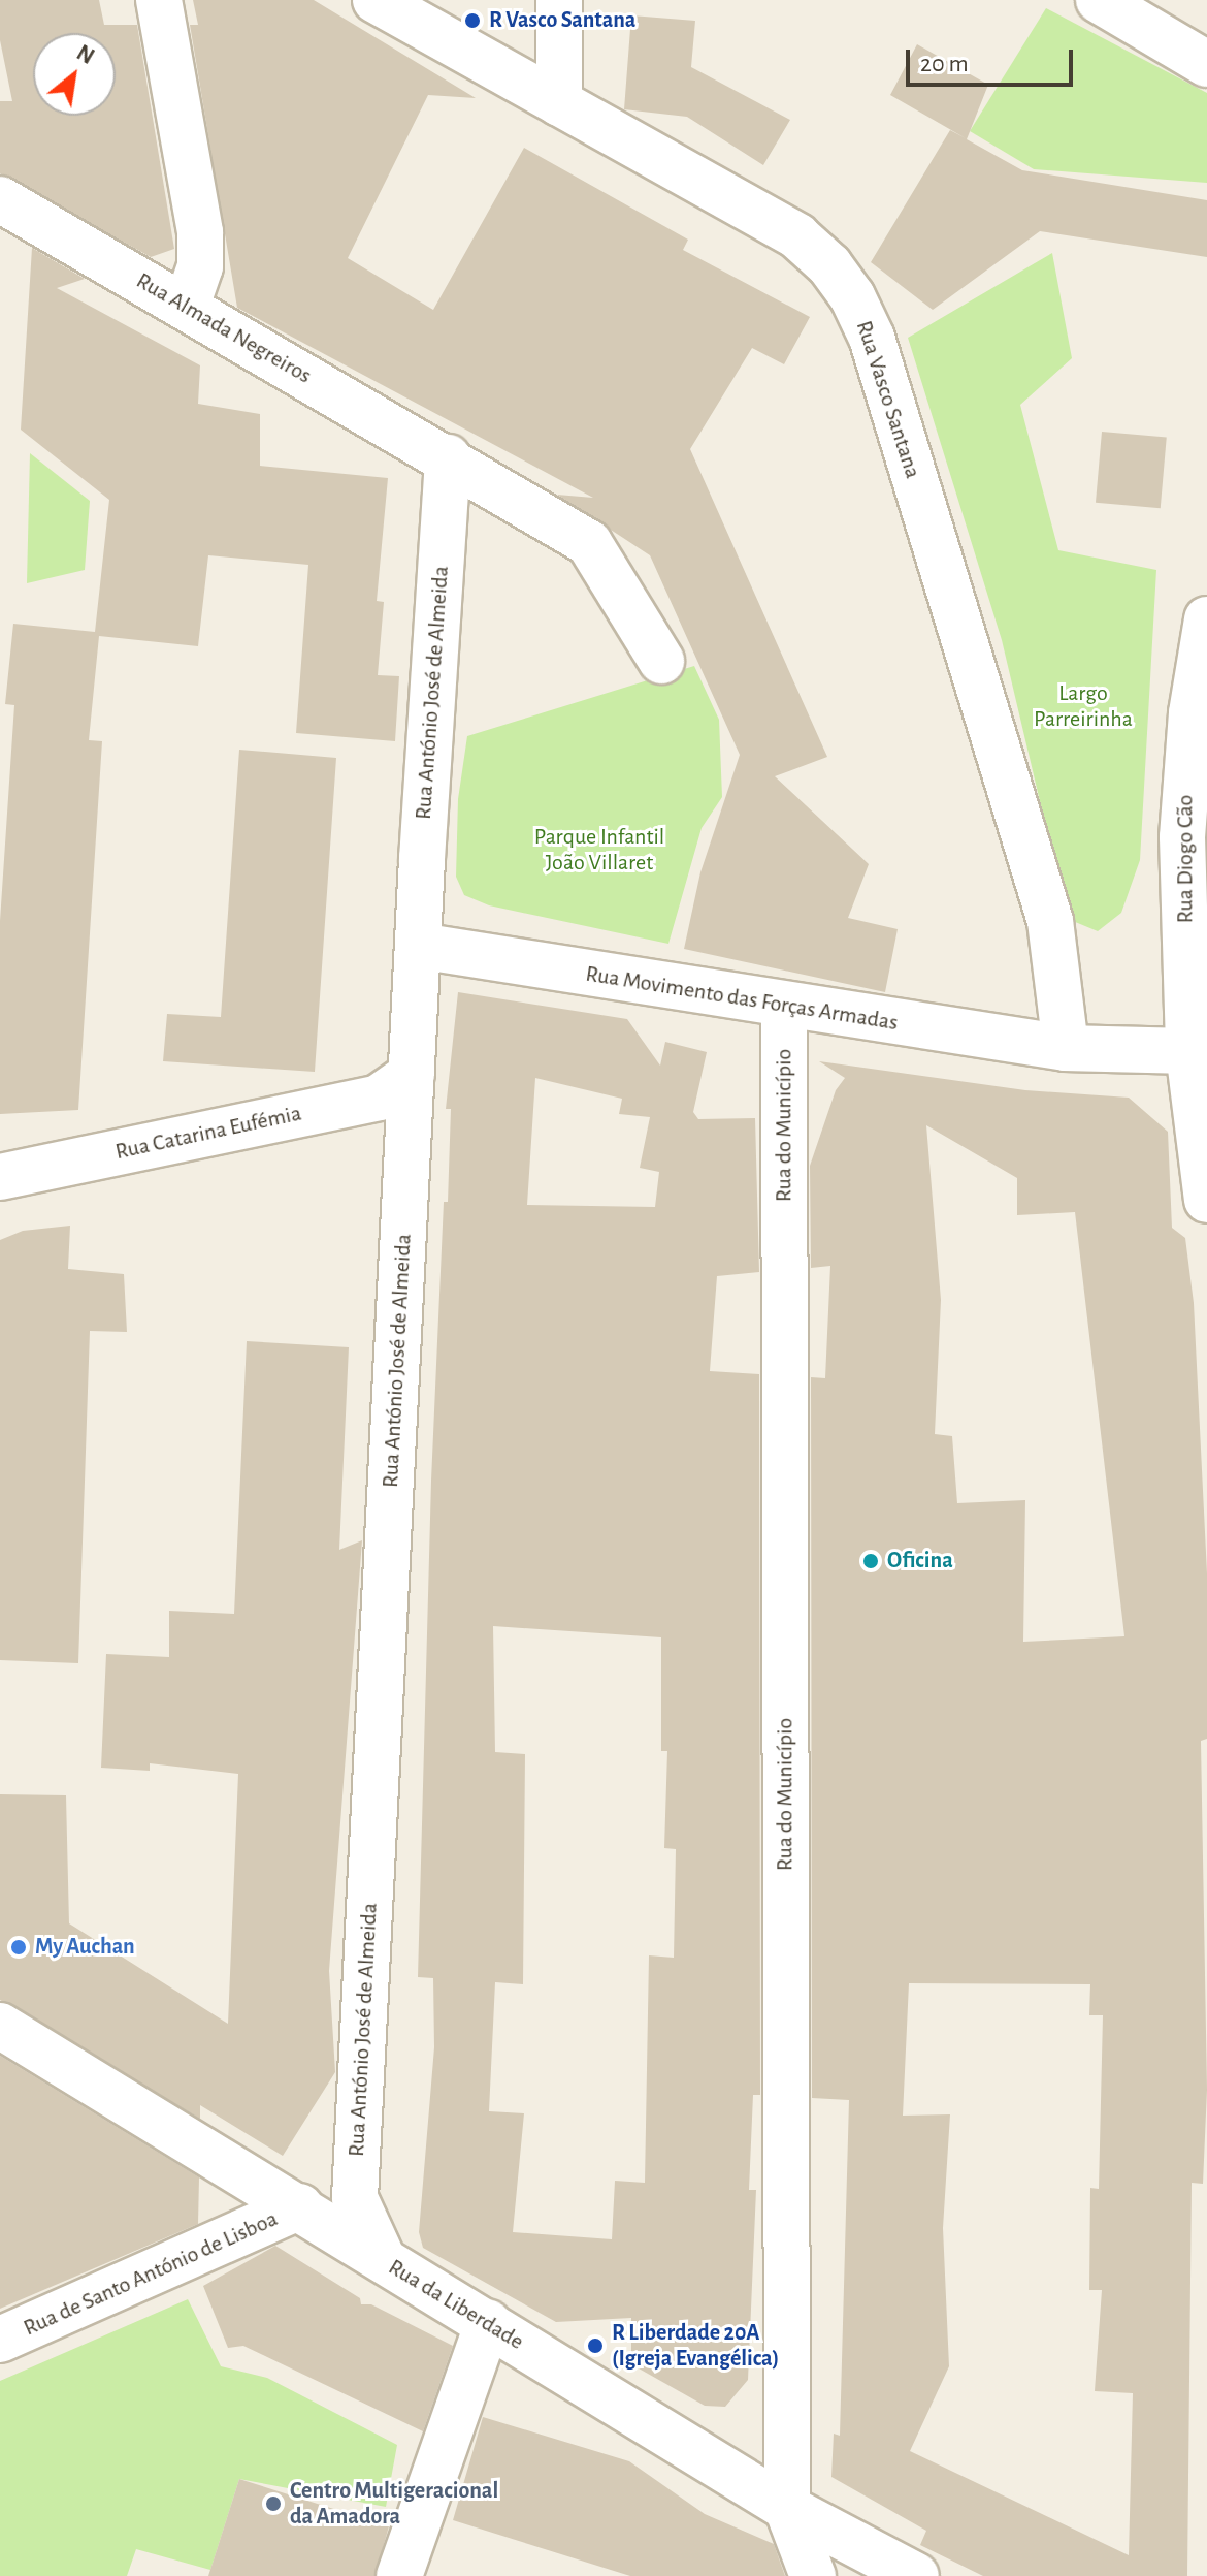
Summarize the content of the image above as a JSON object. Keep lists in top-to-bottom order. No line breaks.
{"streets":{"street":["Rua Almada Negreiros","Rua Vasco Santana","Rua António José de Almeida","Rua Diogo Cão","Rua Movimento das Forças Armadas","Rua do Município","Rua Catarina Eufémia","Rua de Santo António de Lisboa","Rua da Liberdade"]},"crossings":[["Rua Almada Negreiros","Rua António José de Almeida"],["Rua Vasco Santana","Rua Movimento das Forças Armadas"],["Rua António José de Almeida","Rua Movimento das Forças Armadas"],["Rua António José de Almeida","Rua Catarina Eufémia"],["Rua António José de Almeida","Rua da Liberdade"],["Rua Diogo Cão","Rua Movimento das Forças Armadas"],["Rua Movimento das Forças Armadas","Rua do Município"],["Rua do Município","Rua da Liberdade"],["Rua de Santo António de Lisboa","Rua da Liberdade"]],"parks":["Largo Parreirinha","Parque Infantil João Villaret"],"places":["R Vasco Santana","Oficina","My Auchan","R Liberdade 20A (Igreja Evangélica)","Centro Multigeracional da Amadora"],"scale_bar":"20 m","north":"top right"}
